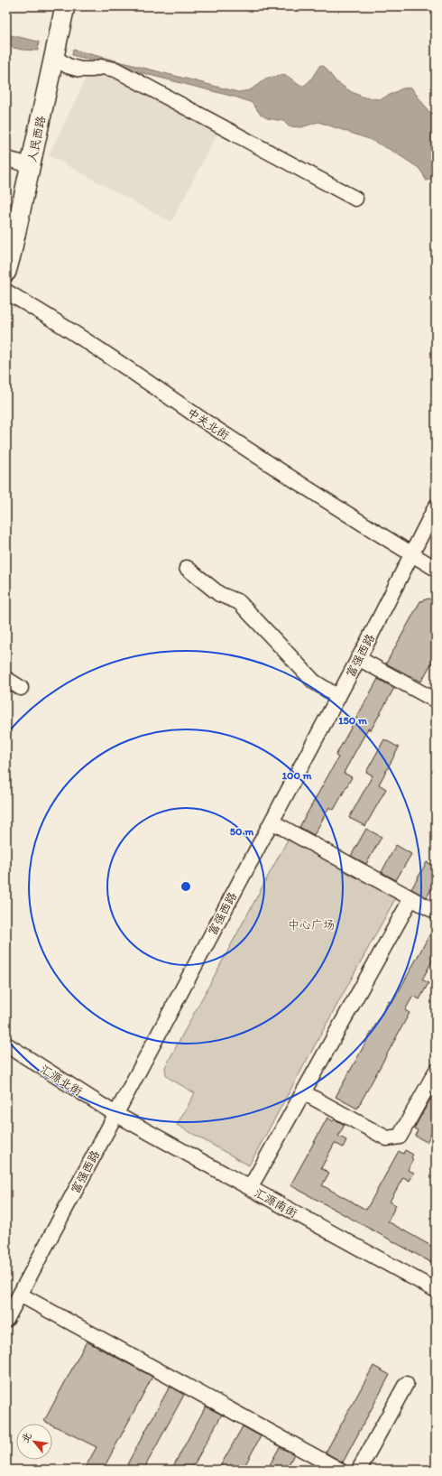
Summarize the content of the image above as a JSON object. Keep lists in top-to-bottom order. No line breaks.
{"streets":{"main road":["人民西路"],"street":["中关北街","富强西路","汇源北街","汇源南街"]},"crossings":[["中关北街","富强西路"],["富强西路","汇源北街"],["富强西路","汇源南街"],["汇源北街","汇源南街"]],"parks":["中心广场"],"north":"top left","rings":["150 m","100 m","50 m"]}
